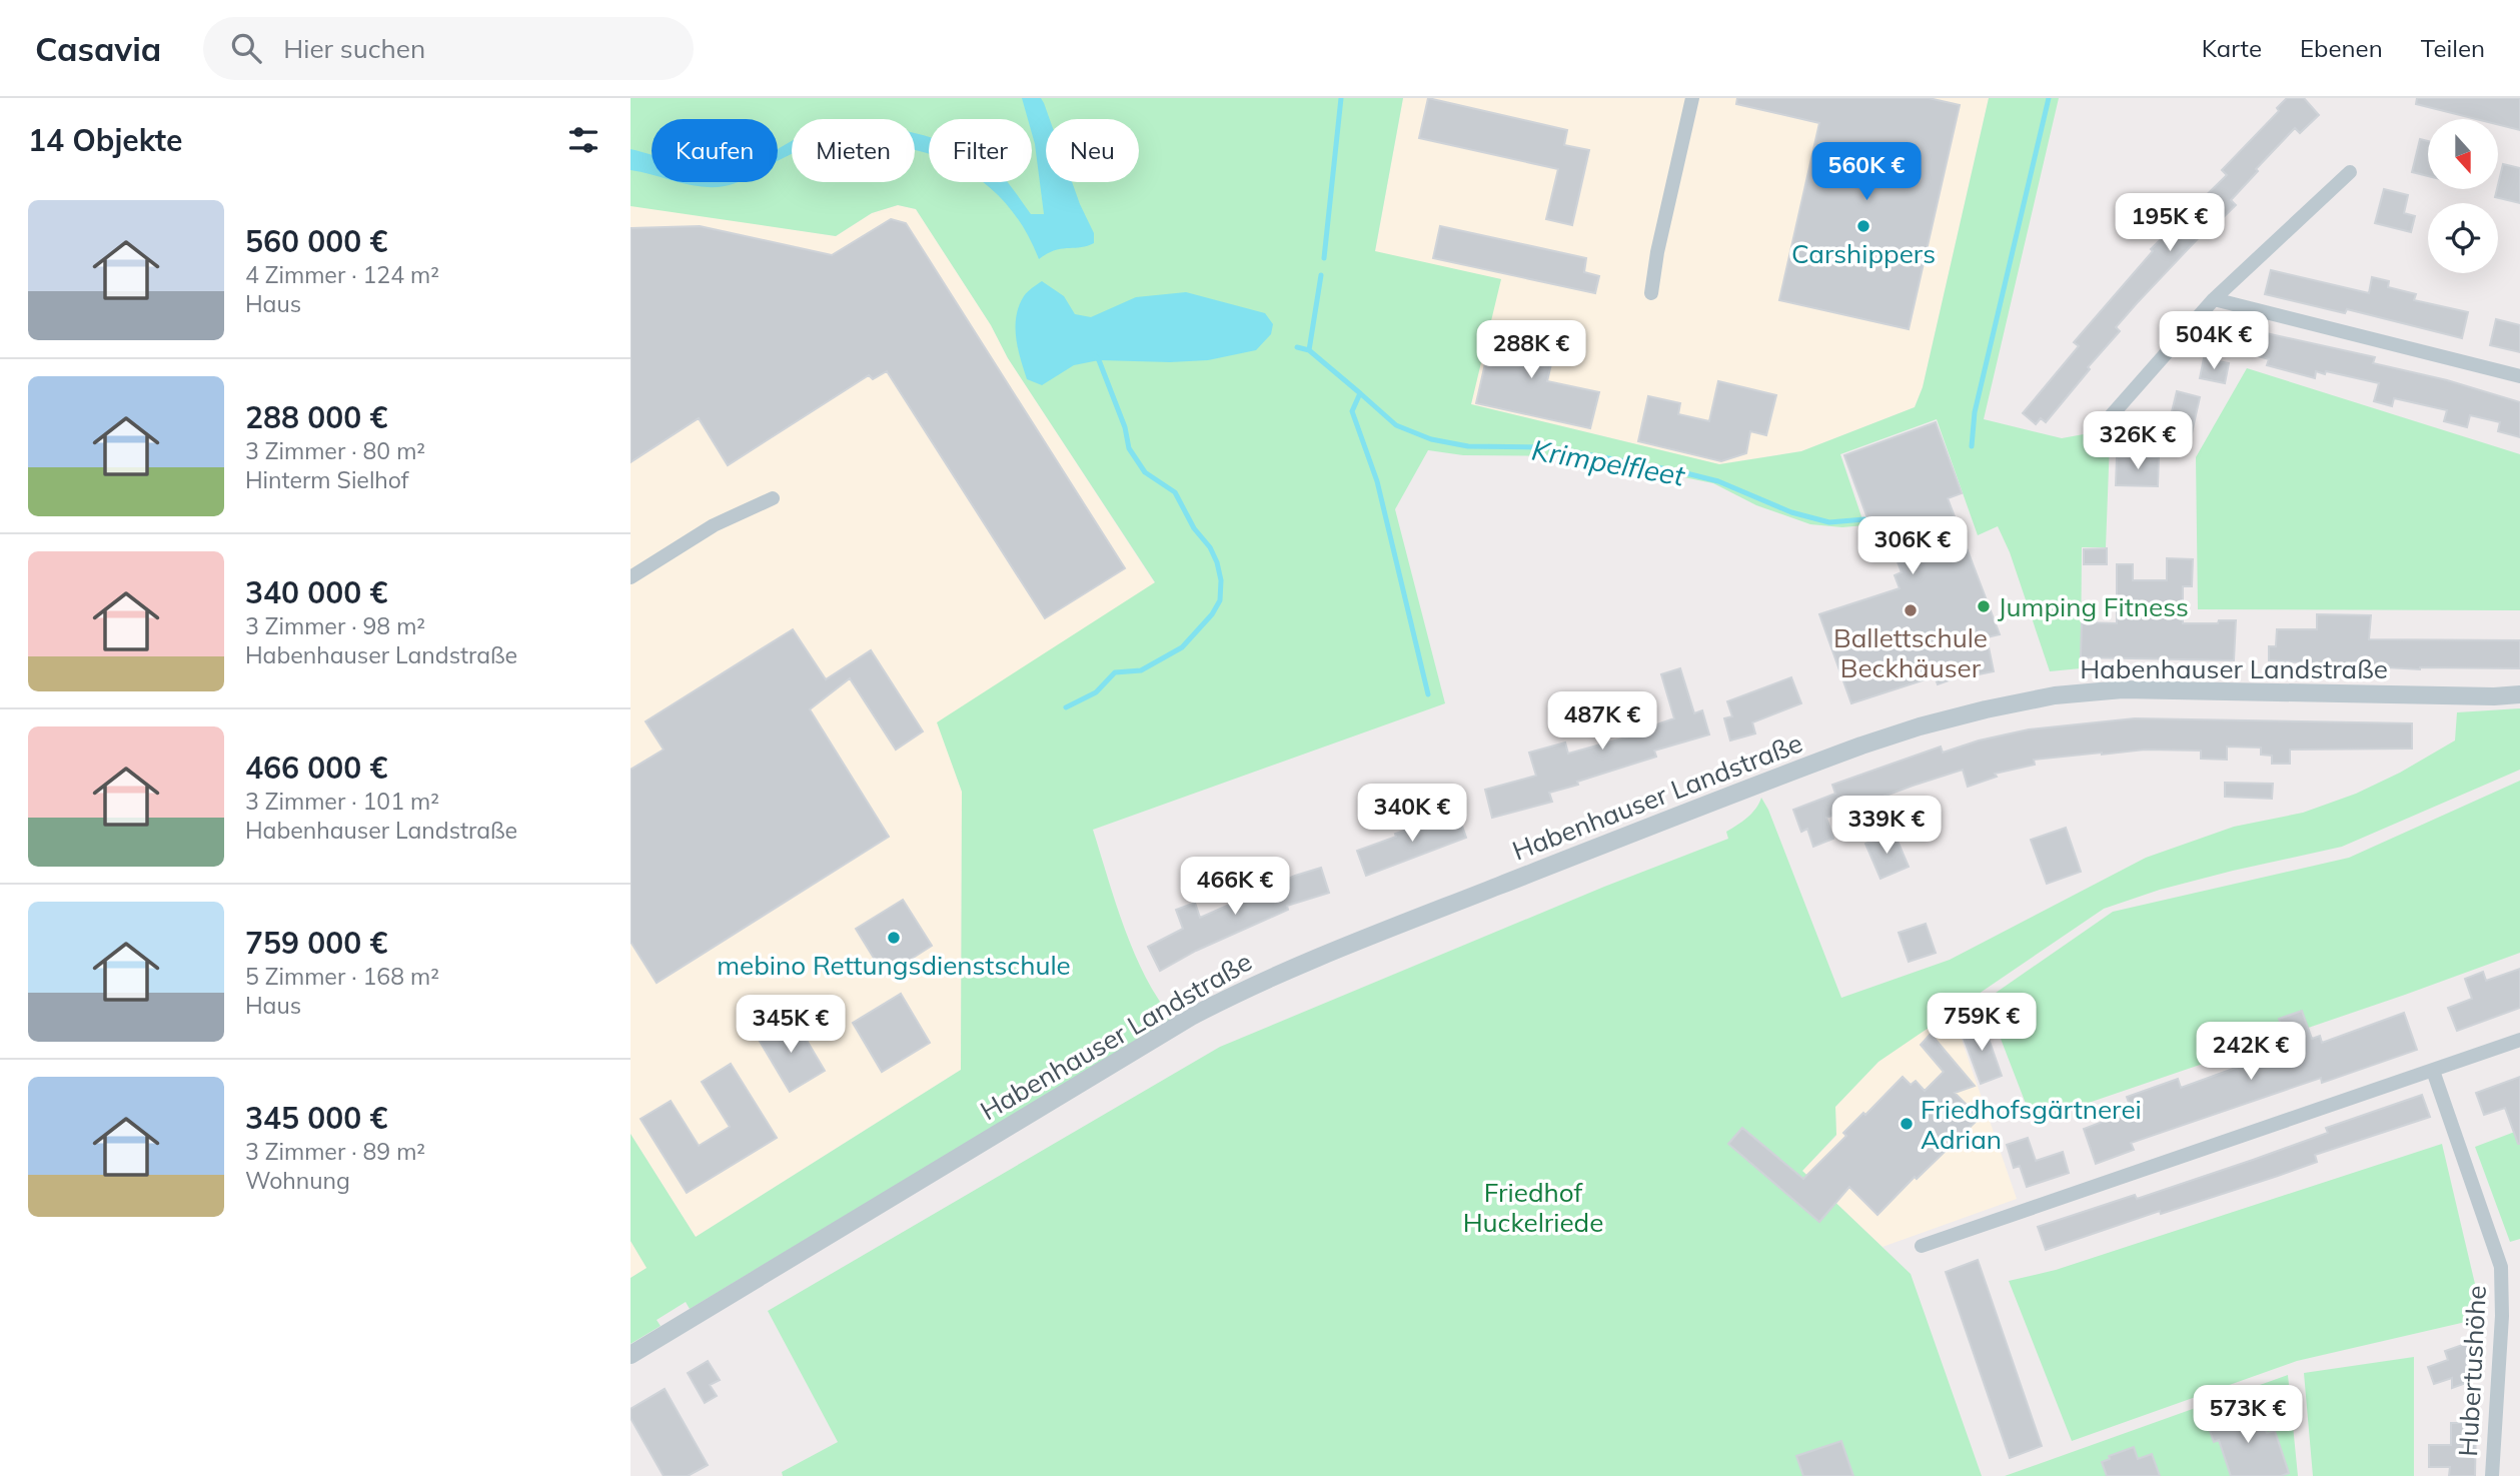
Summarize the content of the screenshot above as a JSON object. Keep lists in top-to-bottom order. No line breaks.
{"streets":{"street":["Habenhauser Landstraße","Hubertushöhe"]},"water":["Krimpelfleet"],"parks":["Friedhof Huckelriede"],"places":["Carshippers","Jumping Fitness","Ballettschule Beckhäuser","mebino Rettungsdienstschule","Friedhofsgärtnerei Adrian"],"north":"bottom","page":{"header":"Casavia","search":"Hier suchen","nav":["Karte","Ebenen","Teilen"],"heading":"14 Objekte","chip":["Kaufen","Mieten","Filter","Neu"],"price":["560K €","195K €","504K €","288K €","326K €","306K €","487K €","340K €","339K €","466K €","759K €","345K €","242K €","573K €"],"list":[{"name":"560 000 €","note":"4 Zimmer · 124 m² · Haus"},{"name":"288 000 €","note":"3 Zimmer · 80 m² · Hinterm Sielhof"},{"name":"340 000 €","note":"3 Zimmer · 98 m² · Habenhauser Landstraße"},{"name":"466 000 €","note":"3 Zimmer · 101 m² · Habenhauser Landstraße"},{"name":"759 000 €","note":"5 Zimmer · 168 m² · Haus"},{"name":"345 000 €","note":"3 Zimmer · 89 m² · Wohnung"}]}}
